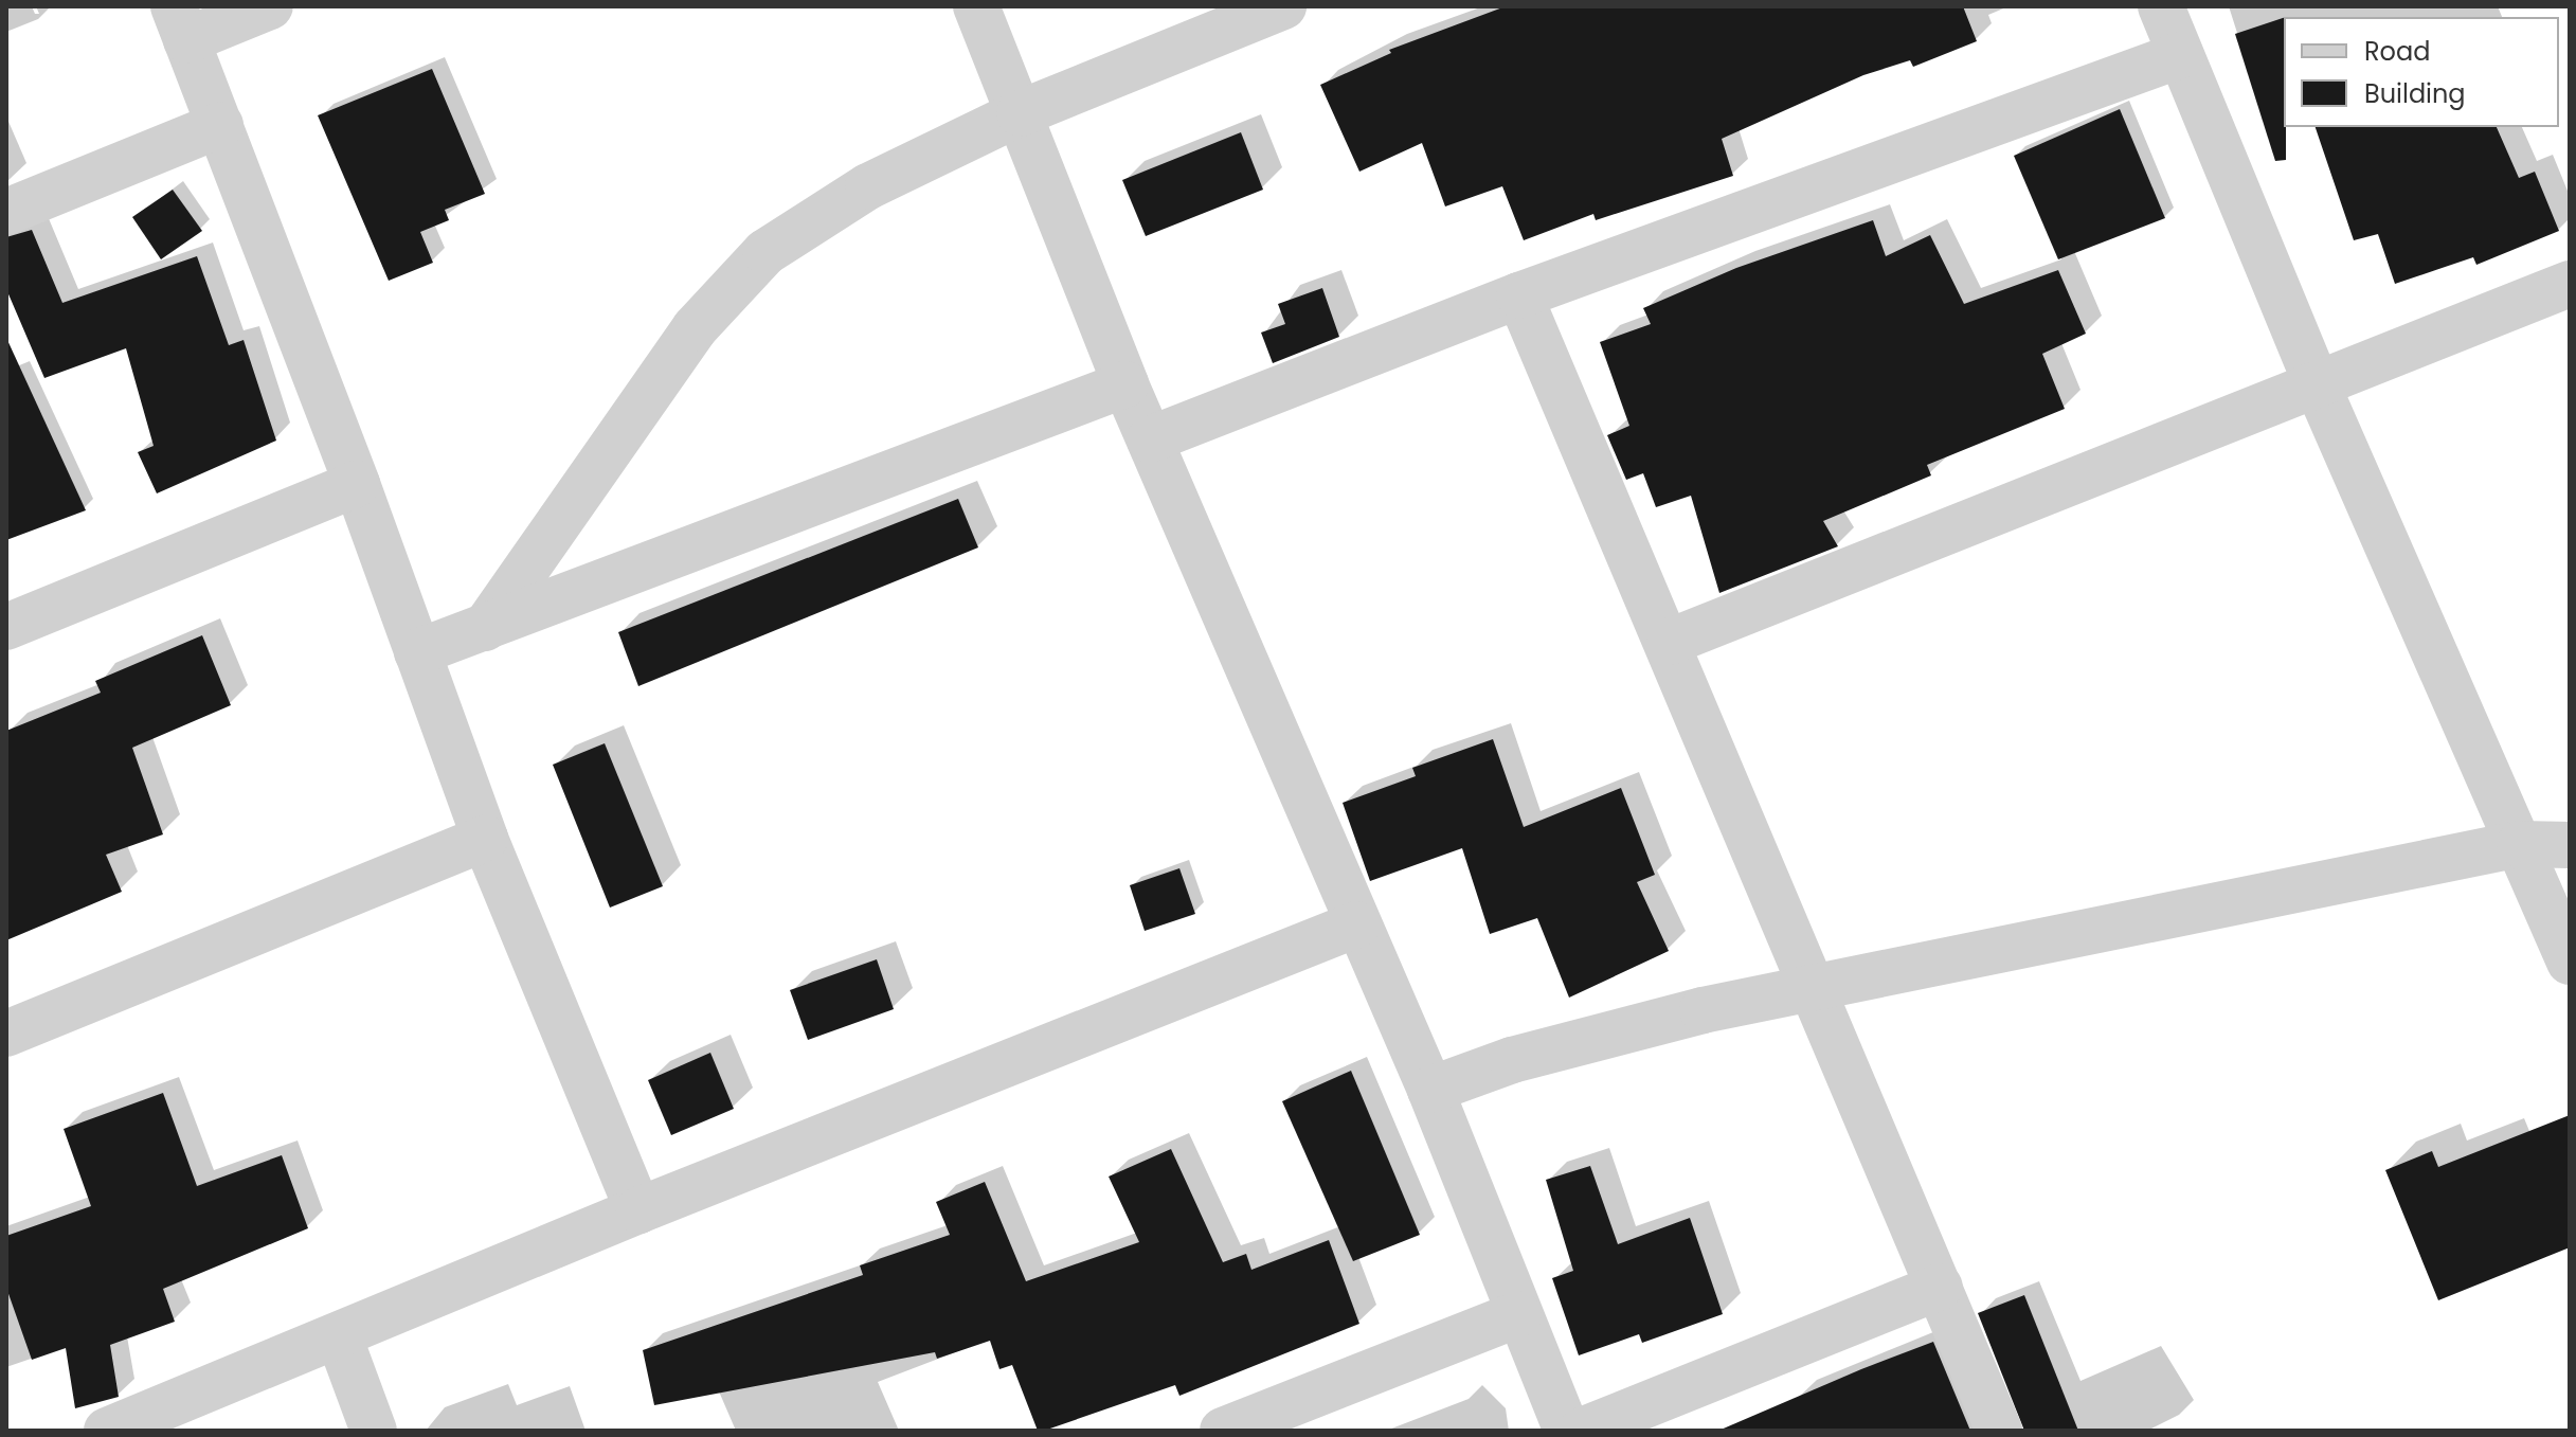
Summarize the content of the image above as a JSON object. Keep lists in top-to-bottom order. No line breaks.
{"legend":["Road","Building"]}
